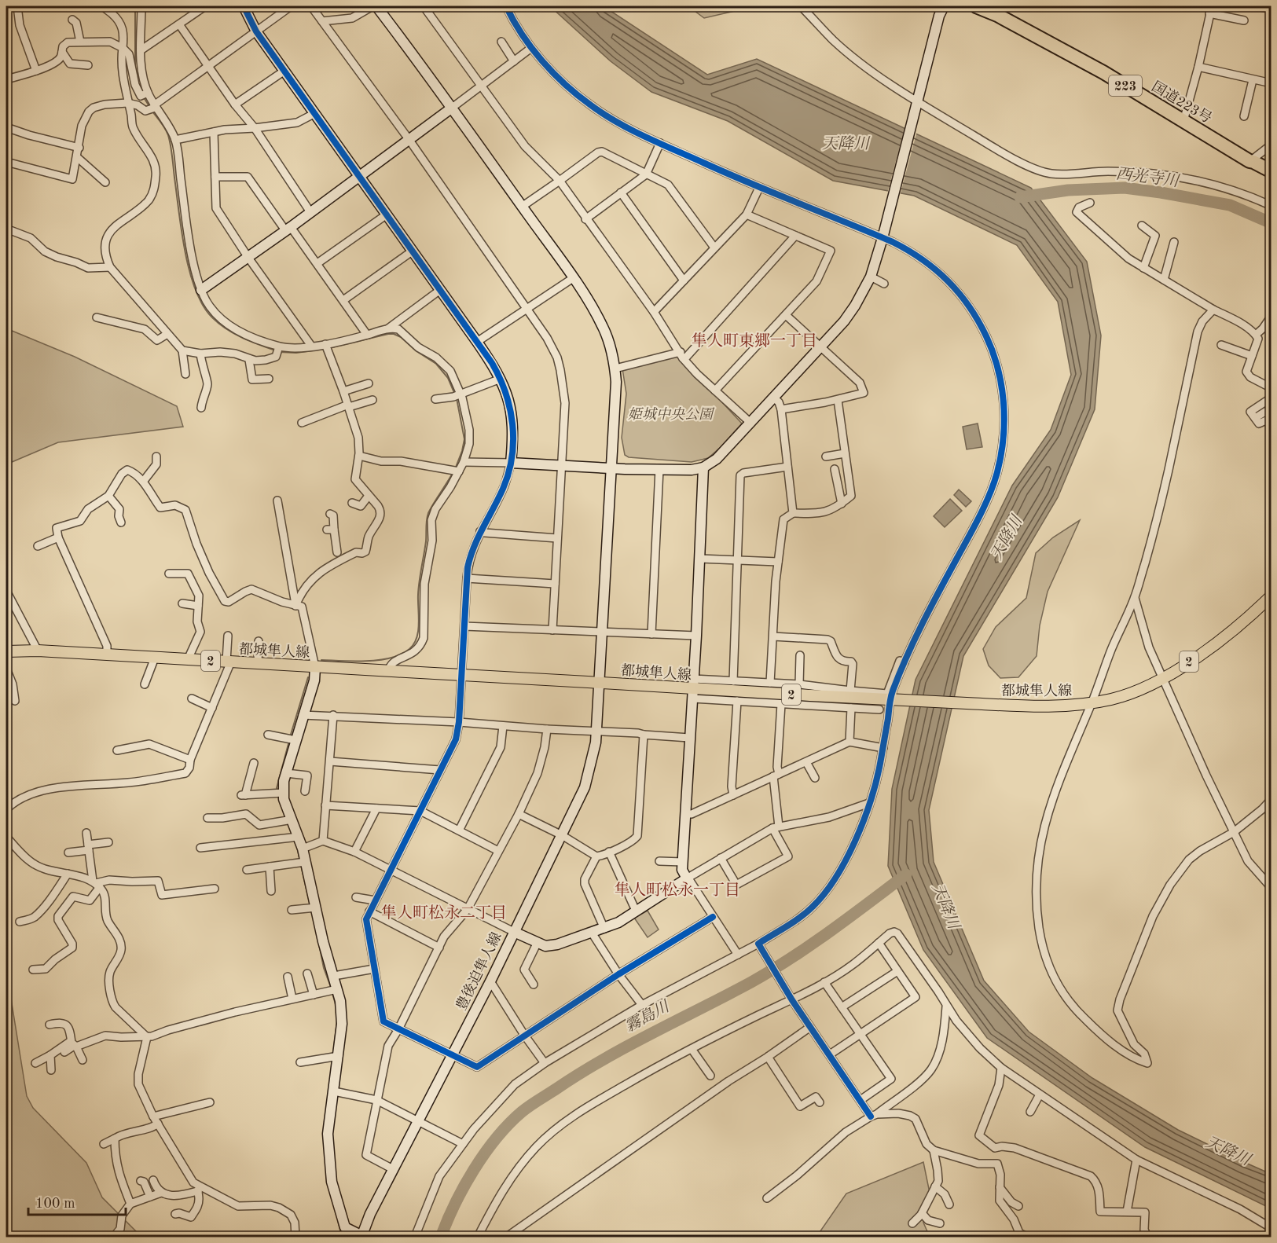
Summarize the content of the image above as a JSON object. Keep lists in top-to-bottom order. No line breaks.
{"streets":{"highway":["223","国道223号"],"main road":["都城隼人線","2"],"street":["豊後迫隼人線"]},"crossings":[["都城隼人線","豊後迫隼人線"]],"districts":["隼人町東郷一丁目","隼人町松永一丁目","隼人町松永二丁目"],"water":["天降川","西光寺川","霧島川"],"parks":["姫城中央公園"],"scale_bar":"100 m"}
